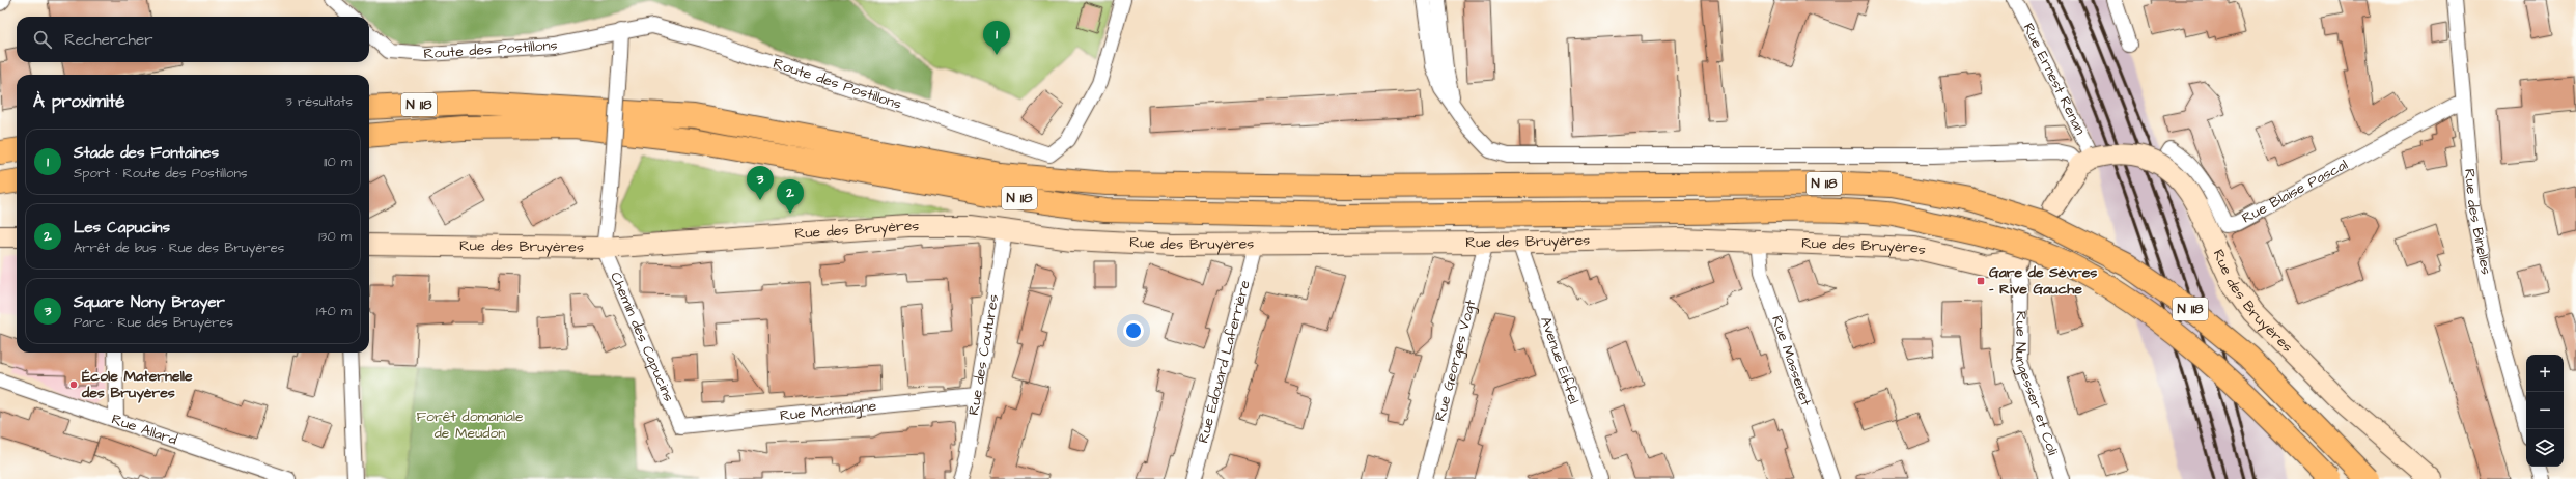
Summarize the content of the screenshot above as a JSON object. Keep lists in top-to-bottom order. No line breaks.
{"streets":{"highway":["N 118"],"street":["Route des Postillons","Rue Ernest Renan","Rue Blaise Pascal","Rue des Binelles","Rue des Bruyères","Chemin des Capucins","Rue des Coutures","Rue Georges Vogt","Avenue Eiffel","Rue Massenet","Rue Édouard Laferrière","Rue Nungesser et Coli","Rue Montaigne","Rue Allard"]},"crossings":[["Rue Ernest Renan","Rue des Bruyères"],["Rue Blaise Pascal","Rue des Binelles"],["Rue Blaise Pascal","Rue des Bruyères"],["Rue des Bruyères","Chemin des Capucins"],["Rue des Bruyères","Rue des Coutures"],["Rue des Bruyères","Rue Georges Vogt"],["Rue des Bruyères","Avenue Eiffel"],["Rue des Bruyères","Rue Massenet"],["Rue des Bruyères","Rue Édouard Laferrière"],["Rue des Bruyères","Rue Nungesser et Coli"],["Chemin des Capucins","Rue Montaigne"],["Rue des Coutures","Rue Montaigne"]],"parks":["Forêt domaniale de Meudon"],"places":{"transit":["Gare de Sèvres - Rive Gauche"],"other":["École Maternelle des Bruyères"]},"page":{"search":"Rechercher","pins":["1","3","2"],"heading":["À proximité","3 résultats"],"list":[{"mark":"1","name":"Stade des Fontaines","note":"Sport · Route des Postillons","value":"110 m"},{"mark":"2","name":"Les Capucins","note":"Arrêt de bus · Rue des Bruyères","value":"130 m"},{"mark":"3","name":"Square Nony Brayer","note":"Parc · Rue des Bruyères","value":"140 m"}],"map_buttons":["+","−"]}}
